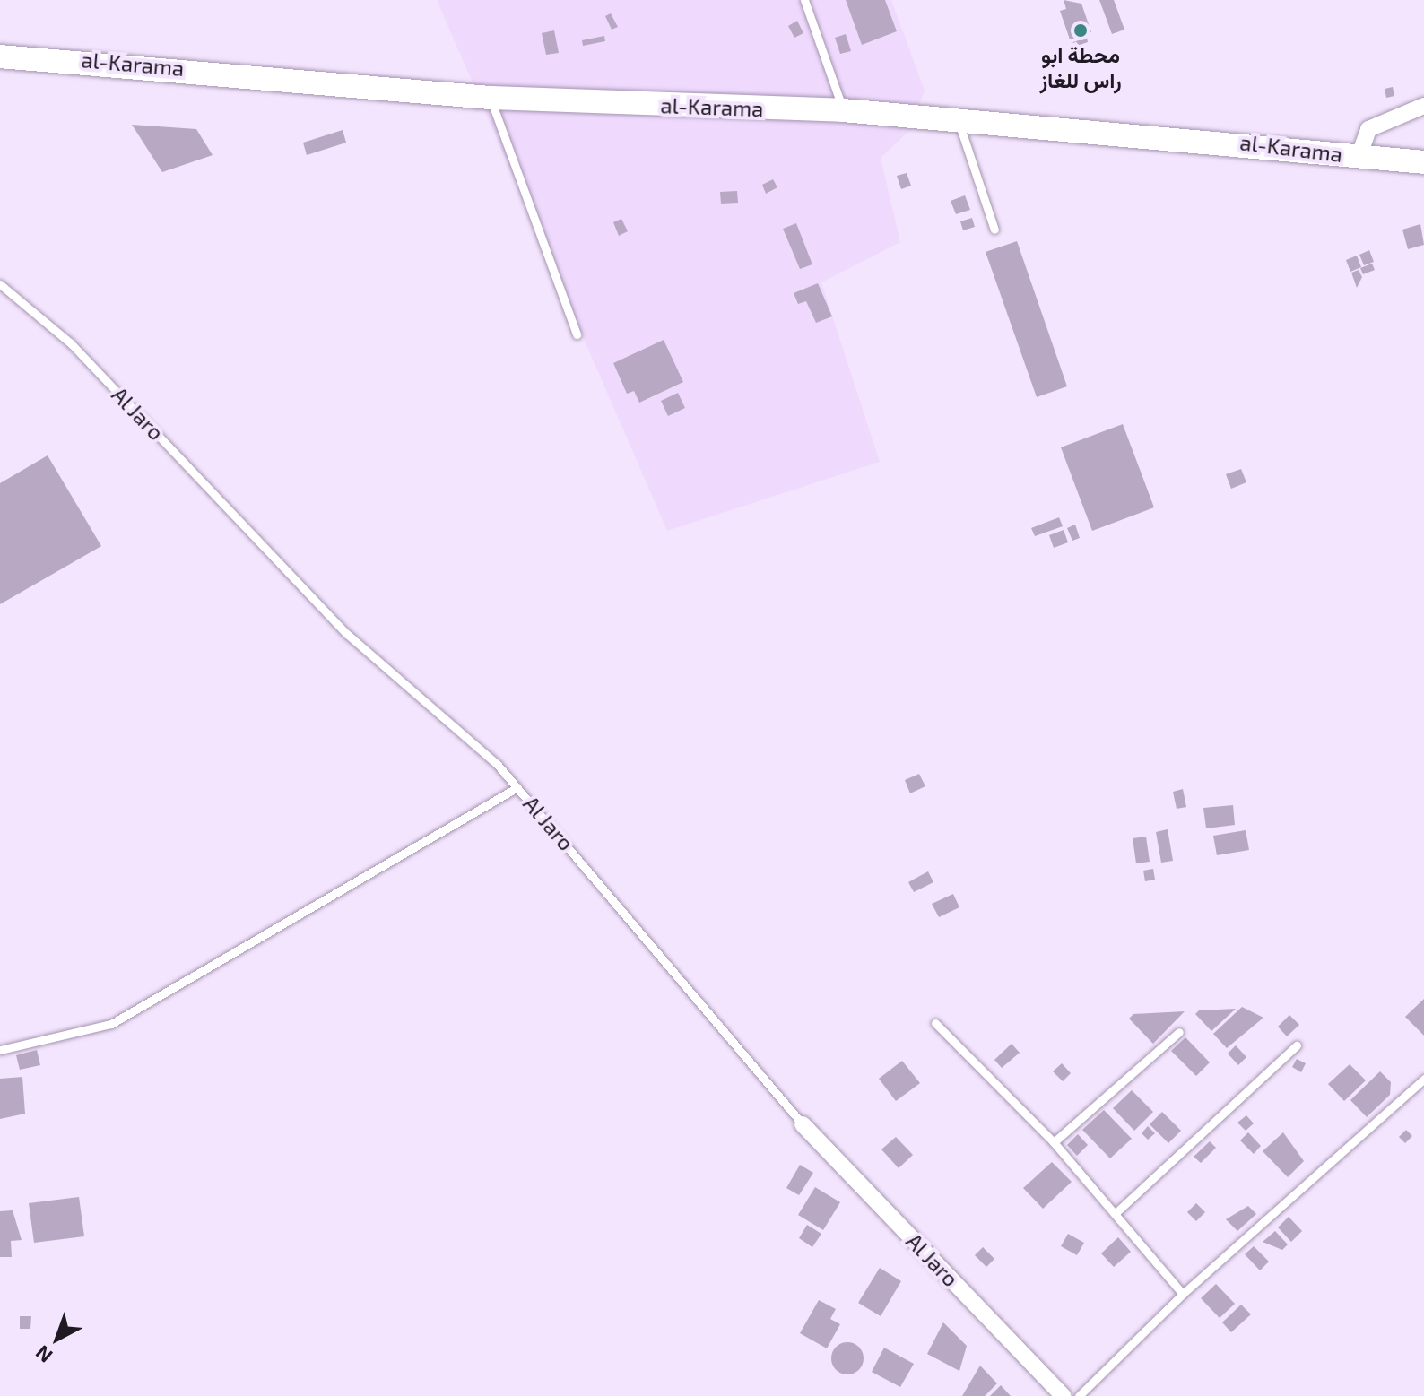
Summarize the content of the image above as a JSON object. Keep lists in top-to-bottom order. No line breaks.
{"streets":{"main road":["al-Karama"],"street":["Al Jaro"]},"places":["محطة ابو راس للغاز"],"north":"bottom left"}
